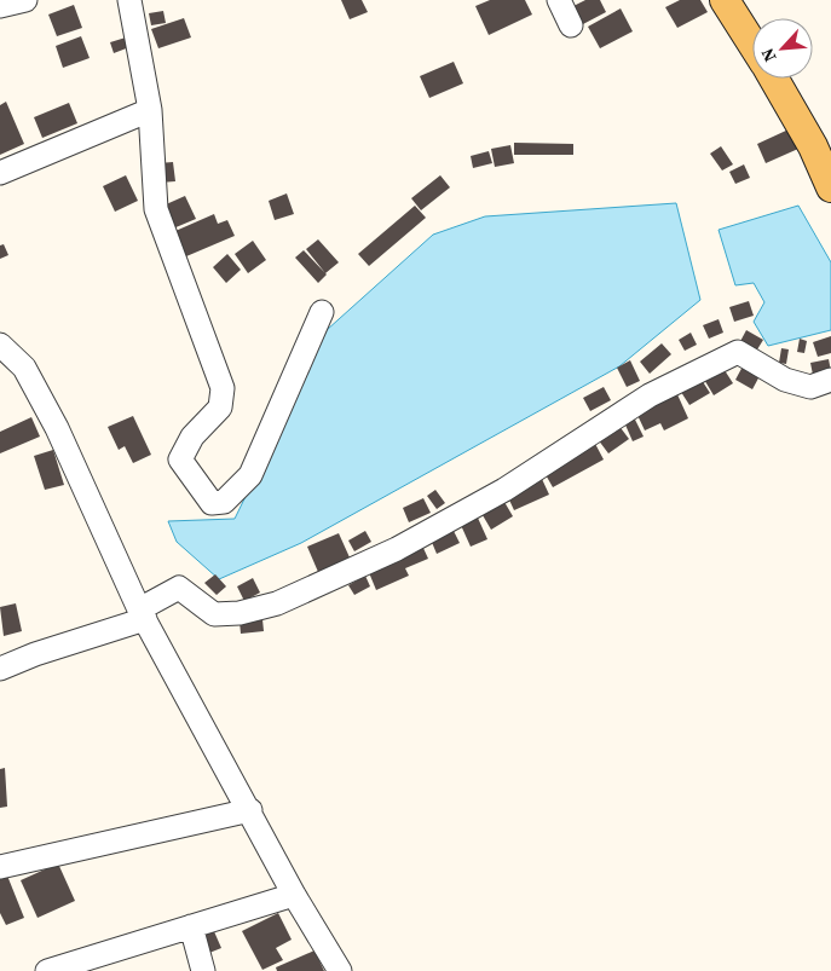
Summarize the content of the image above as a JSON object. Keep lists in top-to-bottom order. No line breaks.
{"north":"bottom left"}
